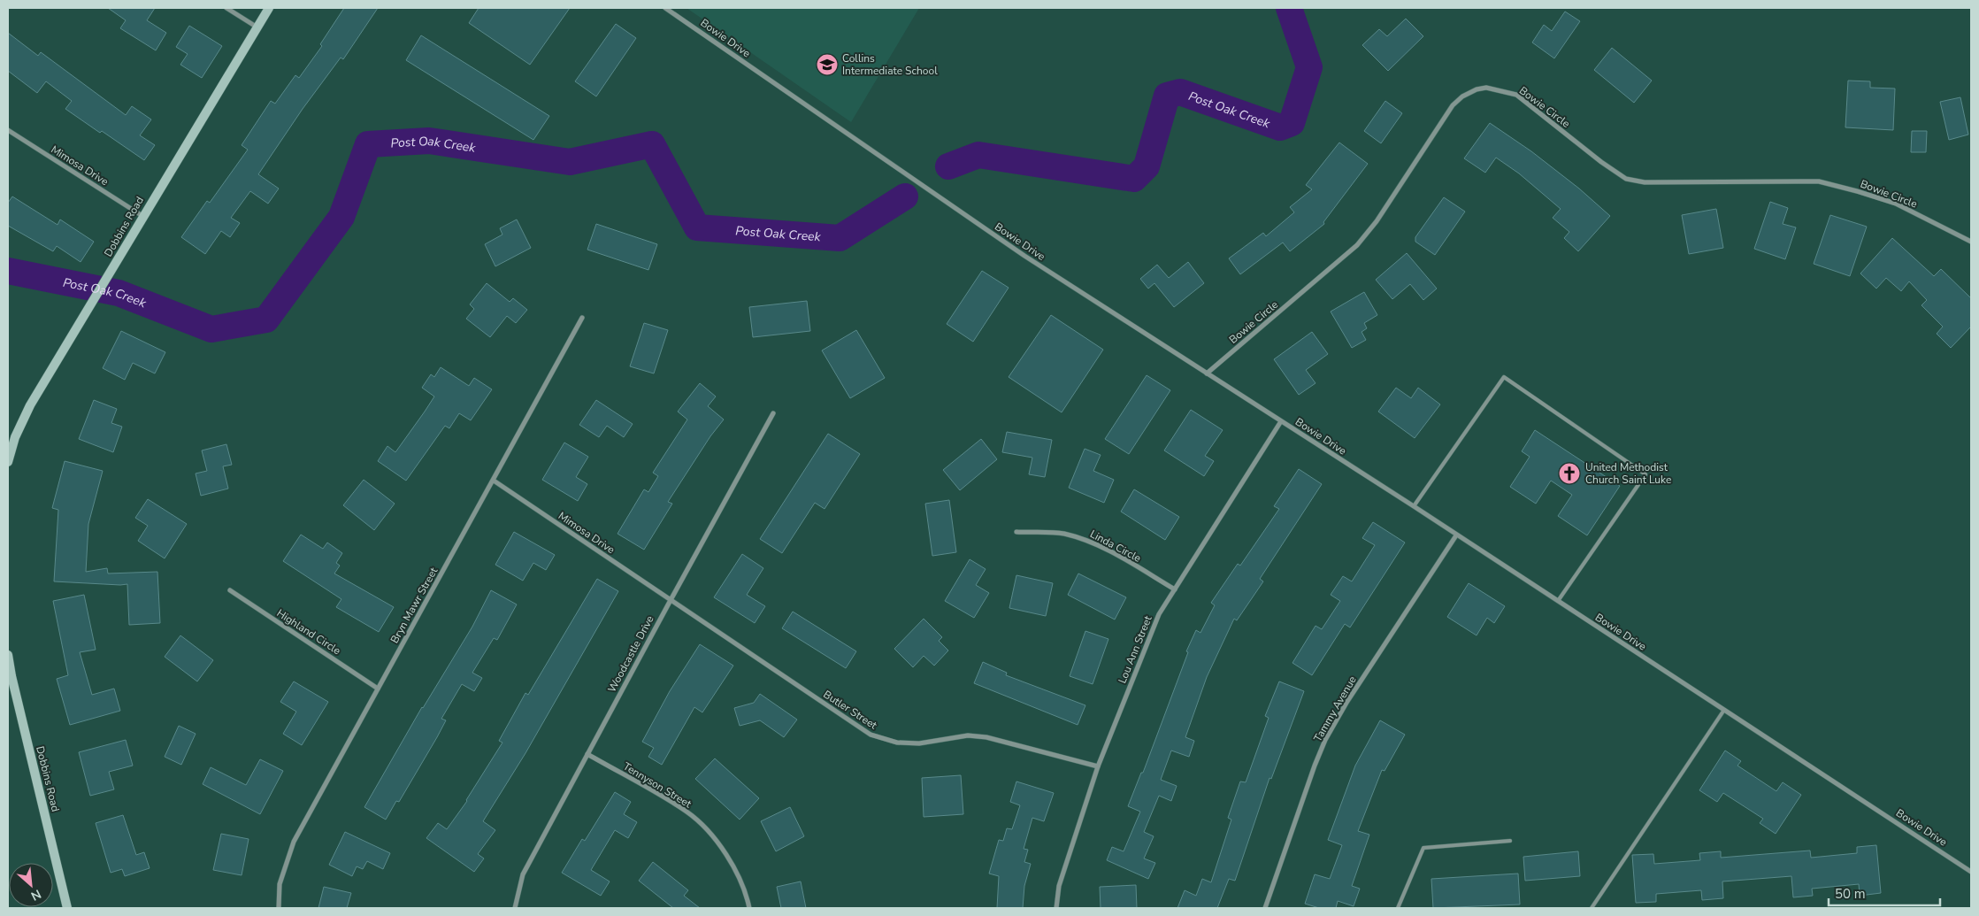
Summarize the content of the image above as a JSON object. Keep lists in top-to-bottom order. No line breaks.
{"streets":{"street":["Bowie Drive","Bowie Circle","Mimosa Drive","Dobbins Road","Linda Circle","Bryn Mawr Street","Highland Circle","Lou Ann Street","Woodcastle Drive","Tammy Avenue","Butler Street","Tennyson Street"]},"crossings":[["Bowie Drive","Bowie Circle"],["Bowie Drive","Lou Ann Street"],["Bowie Drive","Tammy Avenue"],["Mimosa Drive","Dobbins Road"],["Mimosa Drive","Bryn Mawr Street"],["Mimosa Drive","Woodcastle Drive"],["Mimosa Drive","Butler Street"],["Linda Circle","Lou Ann Street"],["Bryn Mawr Street","Highland Circle"],["Lou Ann Street","Butler Street"],["Woodcastle Drive","Butler Street"],["Woodcastle Drive","Tennyson Street"]],"water":["Post Oak Creek"],"places":{"school or university":["Collins Intermediate School"],"church":["United Methodist Church Saint Luke"]},"scale_bar":"50 m","north":"bottom right"}
